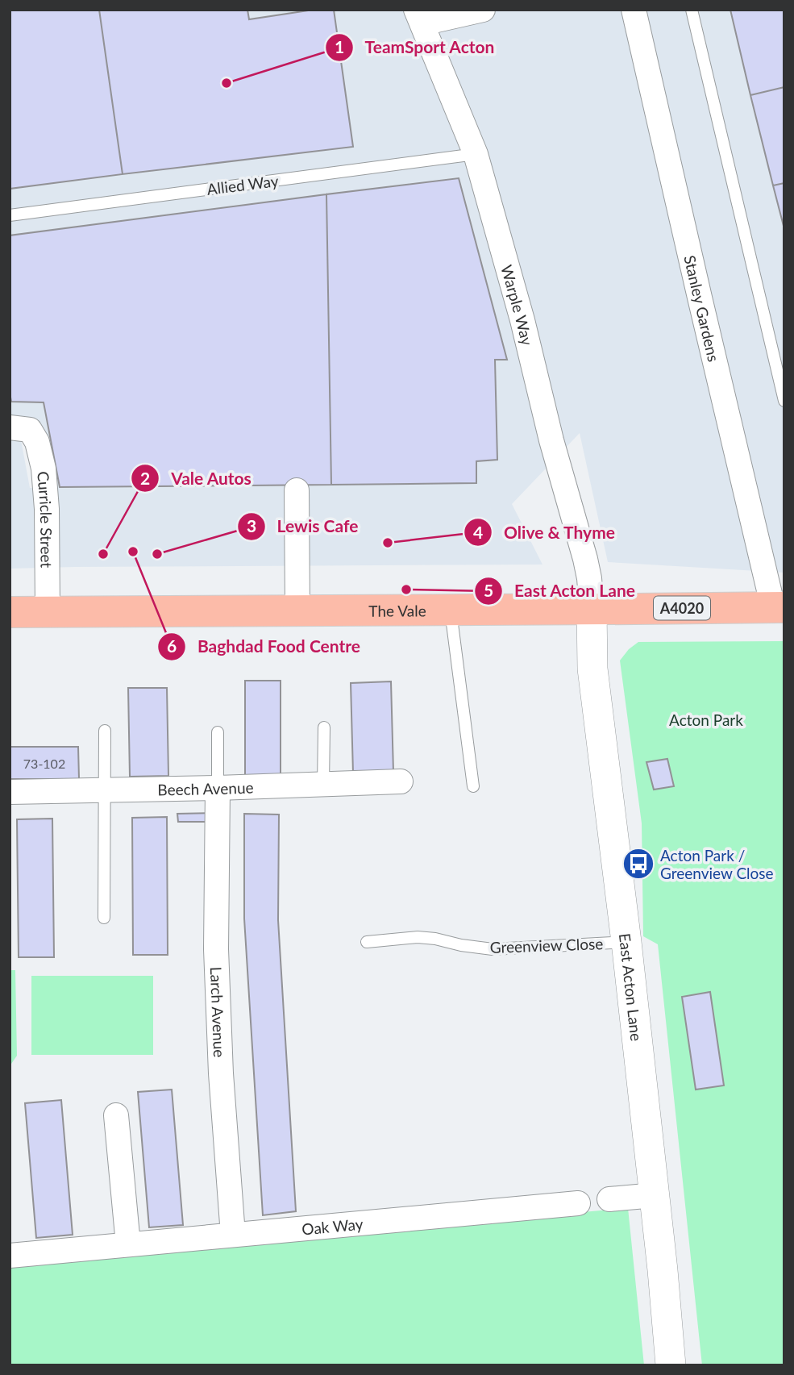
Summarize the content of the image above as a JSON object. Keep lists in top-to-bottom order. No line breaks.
{"streets":{"main road":["A4020","The Vale"],"street":["Warple Way","Stanley Gardens","Curricle Street","Beech Avenue","East Acton Lane","Larch Avenue","Oak Way"],"lane":["Allied Way","Greenview Close"]},"crossings":[["Allied Way","Warple Way"],["Warple Way","The Vale"],["Warple Way","East Acton Lane"],["Stanley Gardens","The Vale"],["Curricle Street","The Vale"],["The Vale","East Acton Lane"],["Beech Avenue","Larch Avenue"],["Greenview Close","East Acton Lane"],["East Acton Lane","Oak Way"],["Larch Avenue","Oak Way"]],"parks":["Acton Park"],"places":{"other":["TeamSport Acton","Olive & Thyme","Baghdad Food Centre","Vale Autos","Lewis Cafe","East Acton Lane"],"bus stop":["Acton Park / Greenview Close"]},"house_numbers":["73-102"]}
